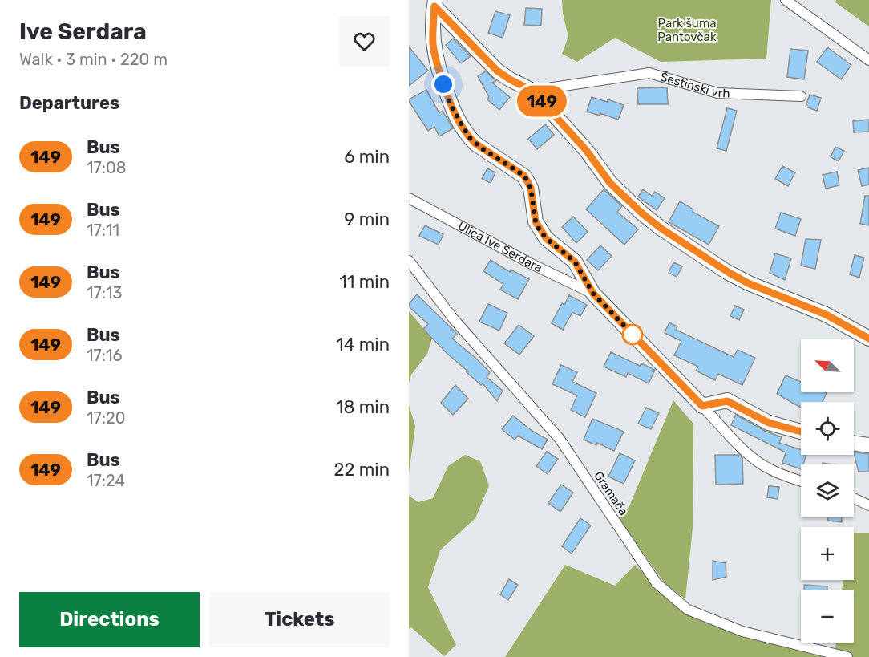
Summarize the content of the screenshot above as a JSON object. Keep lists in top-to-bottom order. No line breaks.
{"streets":{"street":["Šestinski vrh","Ulica Ive Serdara","Gramača"]},"parks":["Park šuma Pantovčak"],"lines":["bus line 149"],"north":"top left","page":{"heading":[["Ive Serdara","Walk · 3 min · 220 m"],"Departures"],"on_map":"149","list":[{"mark":"149","name":"Bus","note":"17:08","value":"6 min"},{"mark":"149","name":"Bus","note":"17:11","value":"9 min"},{"mark":"149","name":"Bus","note":"17:13","value":"11 min"},{"mark":"149","name":"Bus","note":"17:16","value":"14 min"},{"mark":"149","name":"Bus","note":"17:20","value":"18 min"},{"mark":"149","name":"Bus","note":"17:24","value":"22 min"}],"map_buttons":["+","−"],"buttons":["Directions","Tickets"]}}
